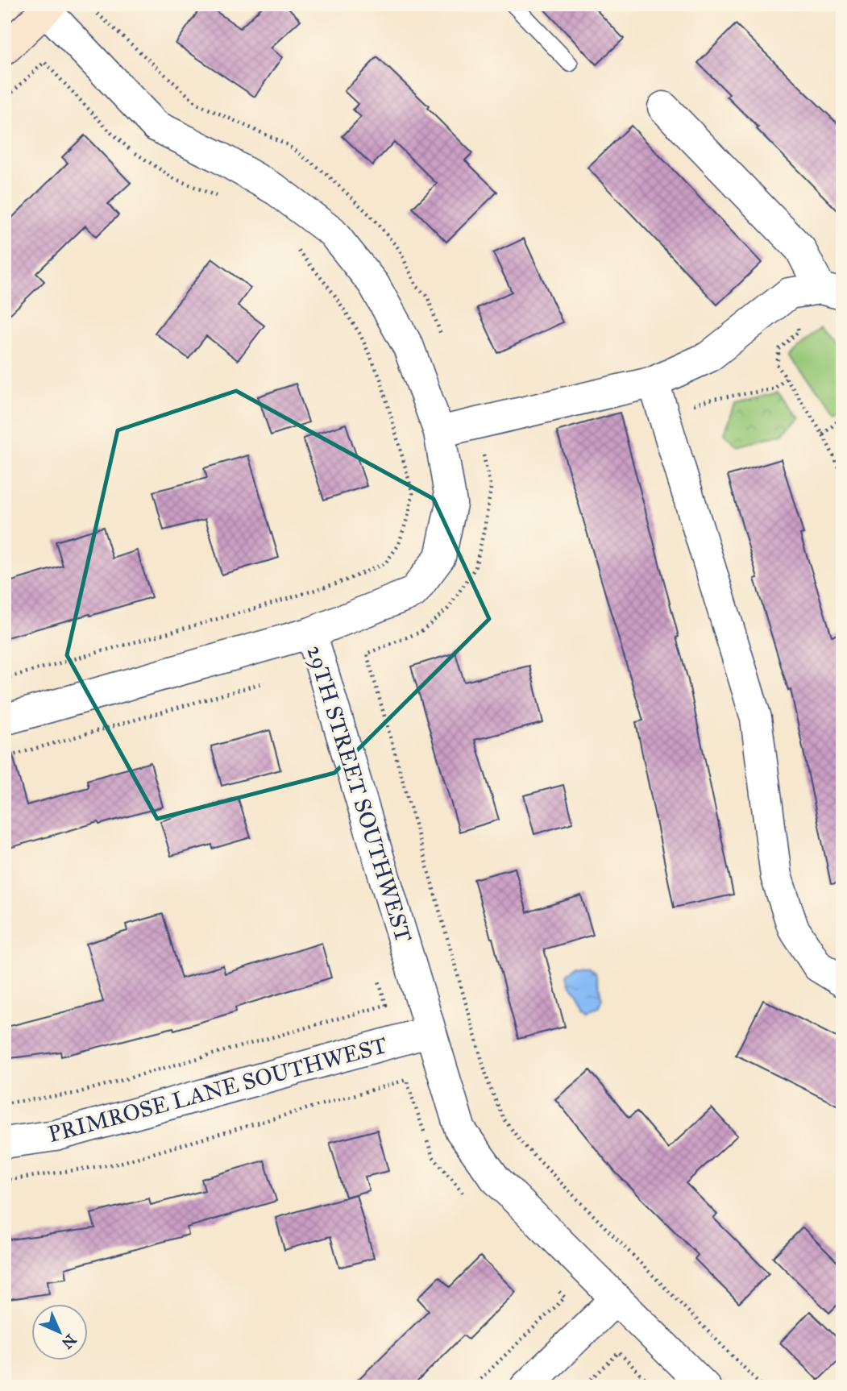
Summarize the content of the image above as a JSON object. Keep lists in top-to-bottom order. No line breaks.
{"streets":{"street":["29TH STREET SOUTHWEST","PRIMROSE LANE SOUTHWEST"]},"crossings":[["29TH STREET SOUTHWEST","PRIMROSE LANE SOUTHWEST"]],"north":"bottom right"}
